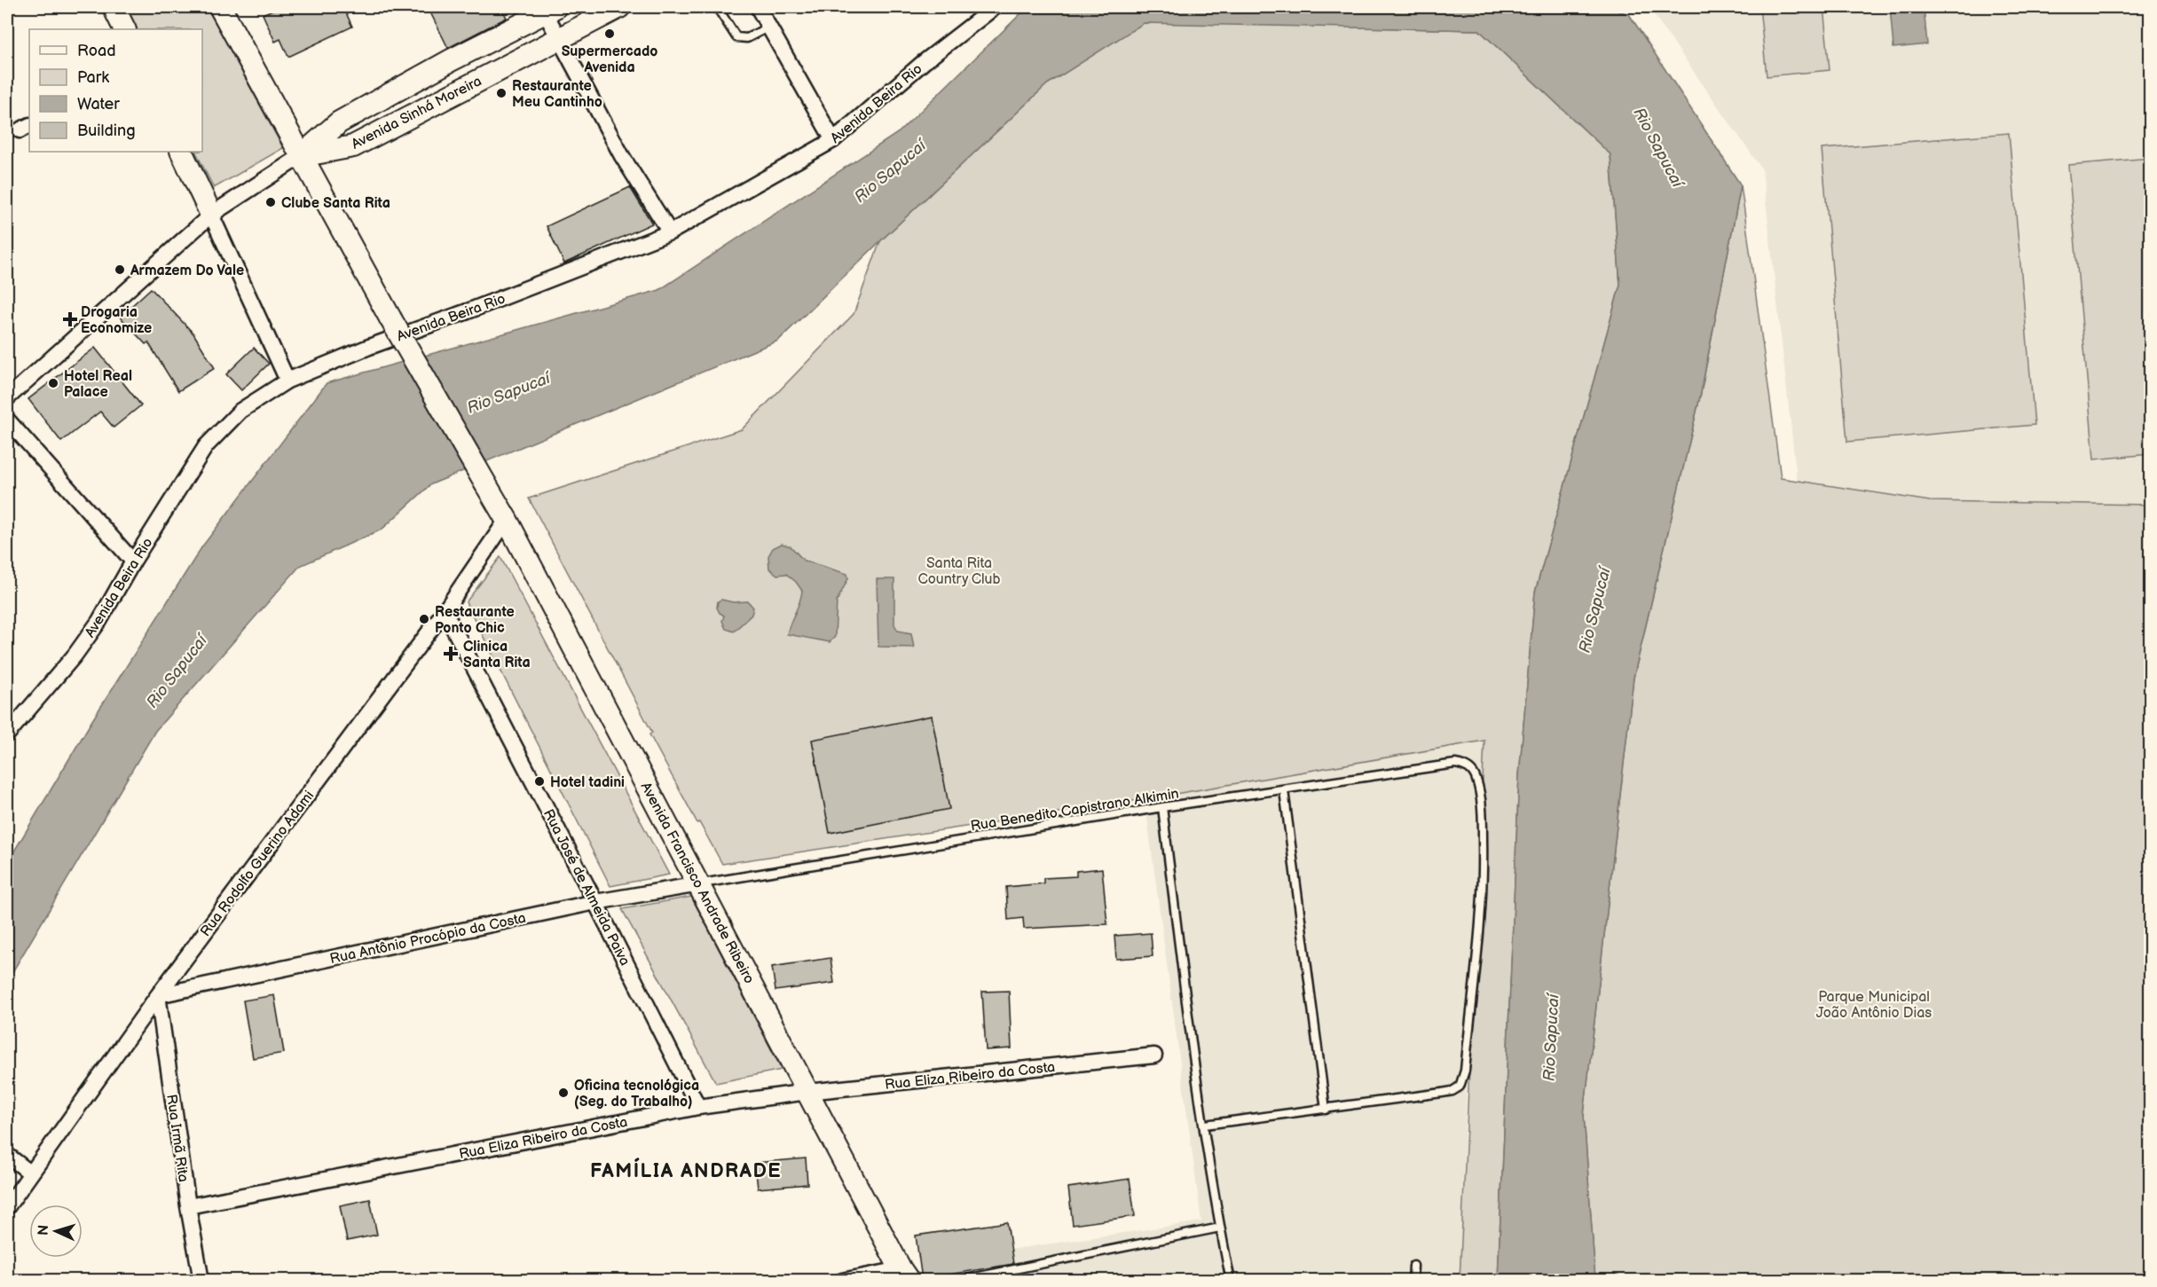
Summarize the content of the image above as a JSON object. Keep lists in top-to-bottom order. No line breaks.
{"streets":{"main road":["Avenida Sinhá Moreira","Avenida Francisco Andrade Ribeiro"],"street":["Avenida Beira Rio","Rua Rodolfo Guerino Adami","Rua José de Almeida Paiva","Rua Antônio Procópio da Costa","Rua Eliza Ribeiro da Costa","Rua Irmã Rita"],"lane":["Rua Benedito Capistrano Alkimin"]},"crossings":[["Avenida Sinhá Moreira","Avenida Francisco Andrade Ribeiro"],["Rua Benedito Capistrano Alkimin","Avenida Francisco Andrade Ribeiro"],["Rua Benedito Capistrano Alkimin","Rua Antônio Procópio da Costa"],["Rua Rodolfo Guerino Adami","Avenida Francisco Andrade Ribeiro"],["Rua Rodolfo Guerino Adami","Rua José de Almeida Paiva"],["Rua Rodolfo Guerino Adami","Rua Antônio Procópio da Costa"],["Rua Rodolfo Guerino Adami","Rua Irmã Rita"],["Avenida Francisco Andrade Ribeiro","Rua Antônio Procópio da Costa"],["Avenida Francisco Andrade Ribeiro","Rua Eliza Ribeiro da Costa"],["Rua José de Almeida Paiva","Rua Antônio Procópio da Costa"],["Rua José de Almeida Paiva","Rua Eliza Ribeiro da Costa"],["Rua Antônio Procópio da Costa","Rua Irmã Rita"],["Rua Eliza Ribeiro da Costa","Rua Irmã Rita"]],"districts":["FAMÍLIA ANDRADE"],"water":["Rio Sapucaí"],"parks":["Santa Rita Country Club","Parque Municipal João Antônio Dias"],"places":{"other":["Supermercado Avenida","Restaurante Meu Cantinho","Clube Santa Rita","Armazem Do Vale","Hotel Real Palace","Restaurante Ponto Chic","Hotel tadini","Oficina tecnológica (Seg. do Trabalho)"],"health":["Drogaria Economize","Clinica Santa Rita"]},"legend":["Road","Park","Water","Building"],"north":"left"}
